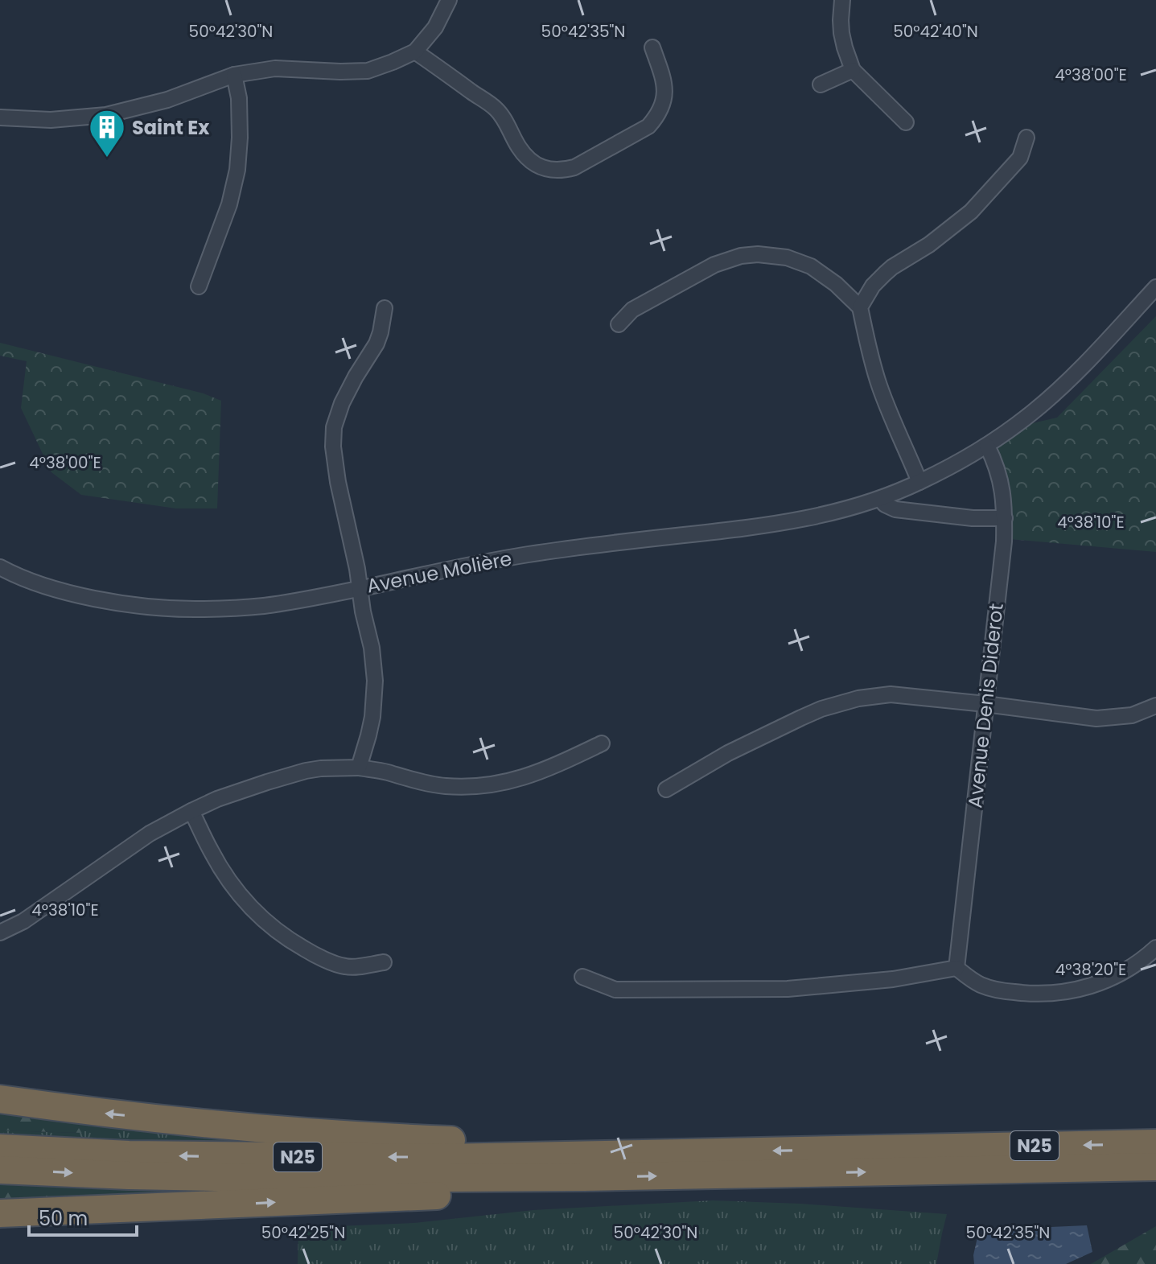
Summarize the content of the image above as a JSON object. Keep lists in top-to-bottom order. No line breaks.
{"streets":{"highway":["N25"],"street":["Avenue Molière","Avenue Denis Diderot"]},"crossings":[["Avenue Molière","Avenue Denis Diderot"]],"places":{"building":["Saint Ex"]},"scale_bar":"50 m","coordinates":["50°42'30\"N","50°42'35\"N","50°42'40\"N","4°38'00\"E","4°38'10\"E","4°38'20\"E","50°42'25\"N"]}
